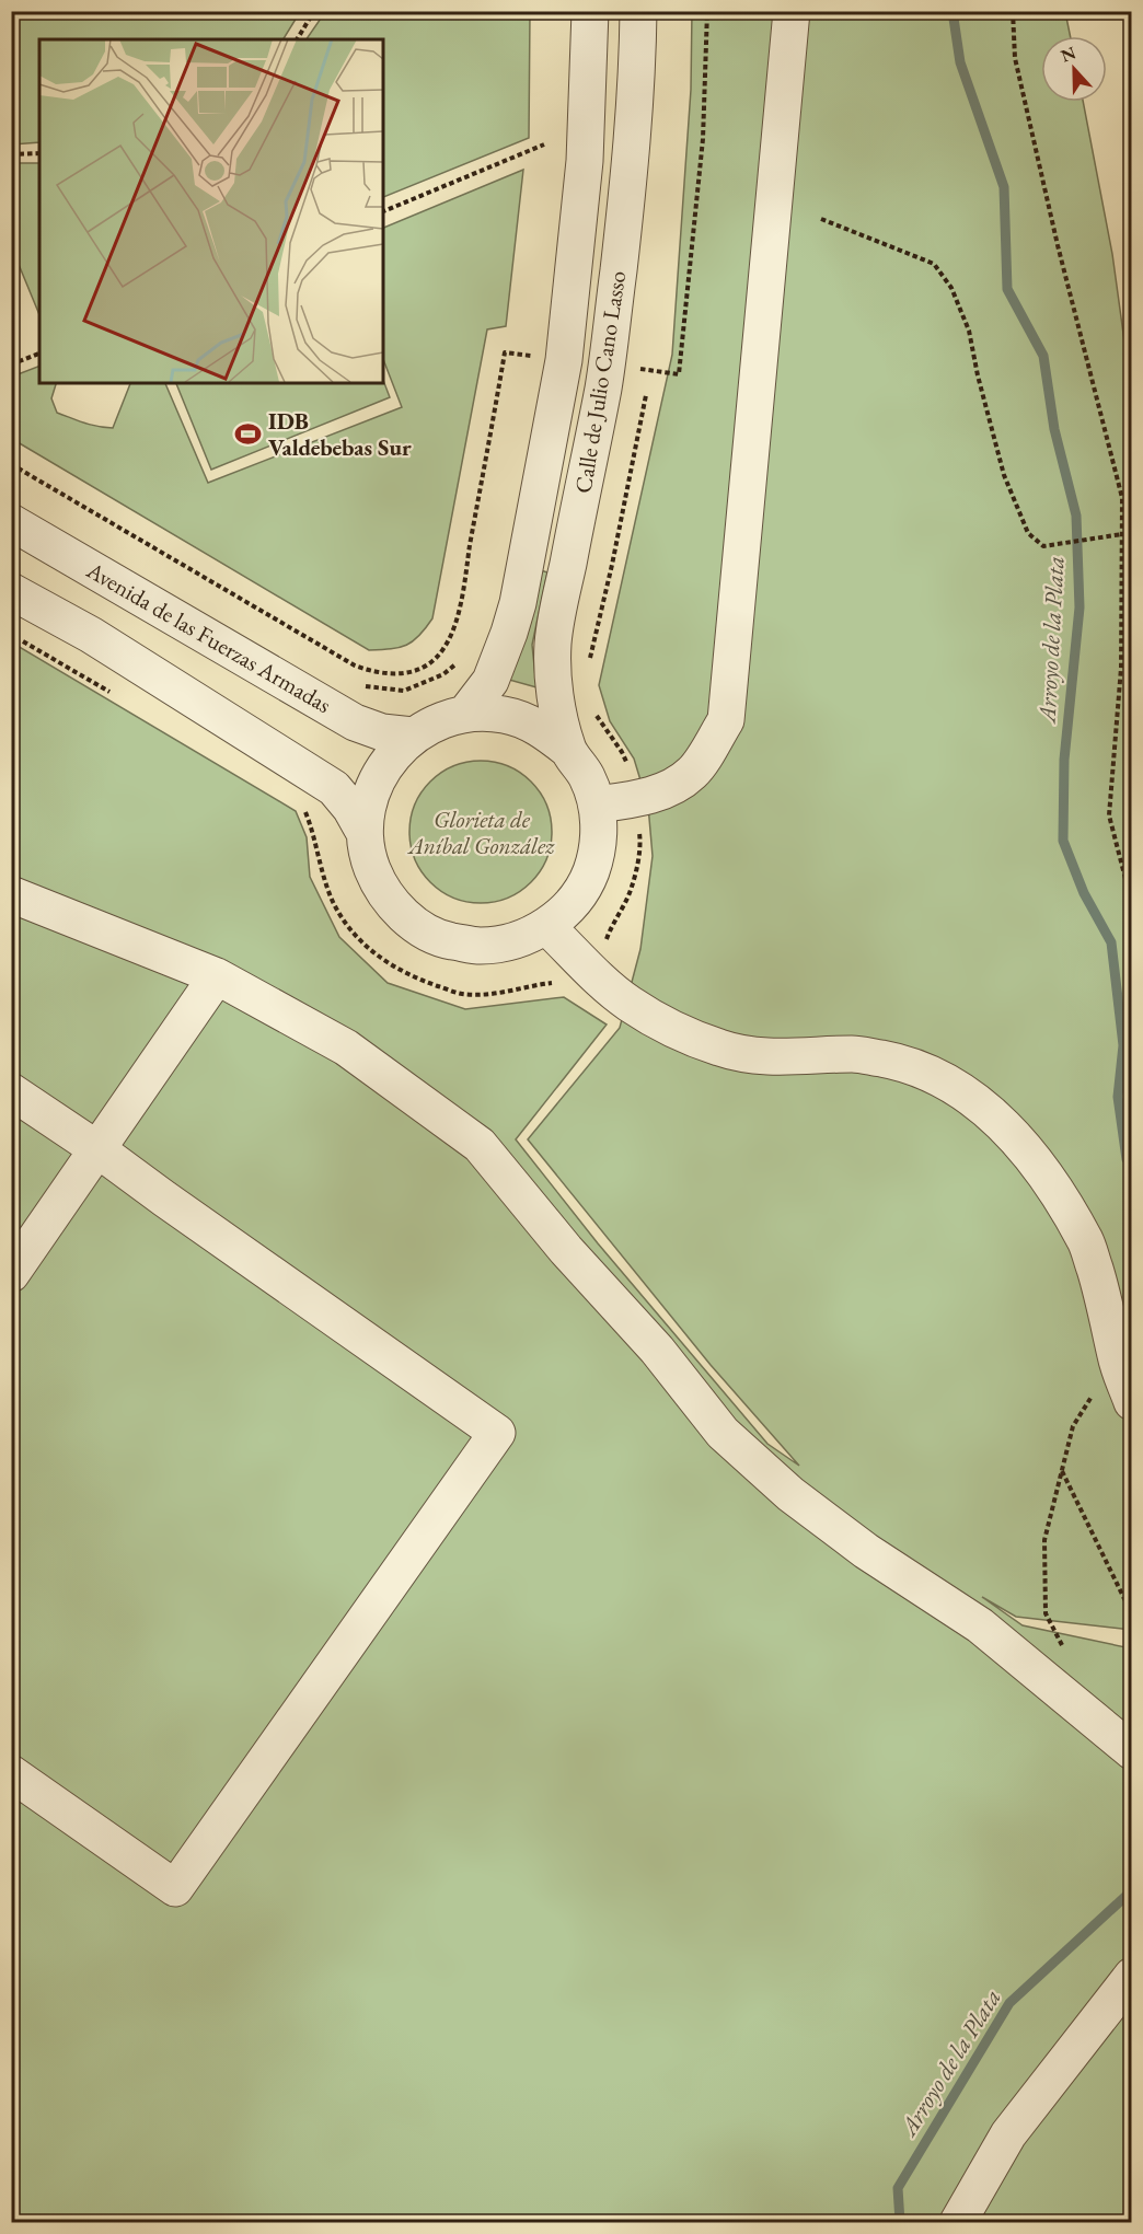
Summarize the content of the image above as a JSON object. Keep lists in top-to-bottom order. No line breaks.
{"streets":{"street":["Calle de Julio Cano Lasso","Avenida de las Fuerzas Armadas"]},"crossings":[["Calle de Julio Cano Lasso","Avenida de las Fuerzas Armadas"]],"water":["Arroyo de la Plata"],"parks":["Glorieta de Aníbal González"],"places":{"sports":["IDB Valdebebas Sur"]},"north":"top"}
